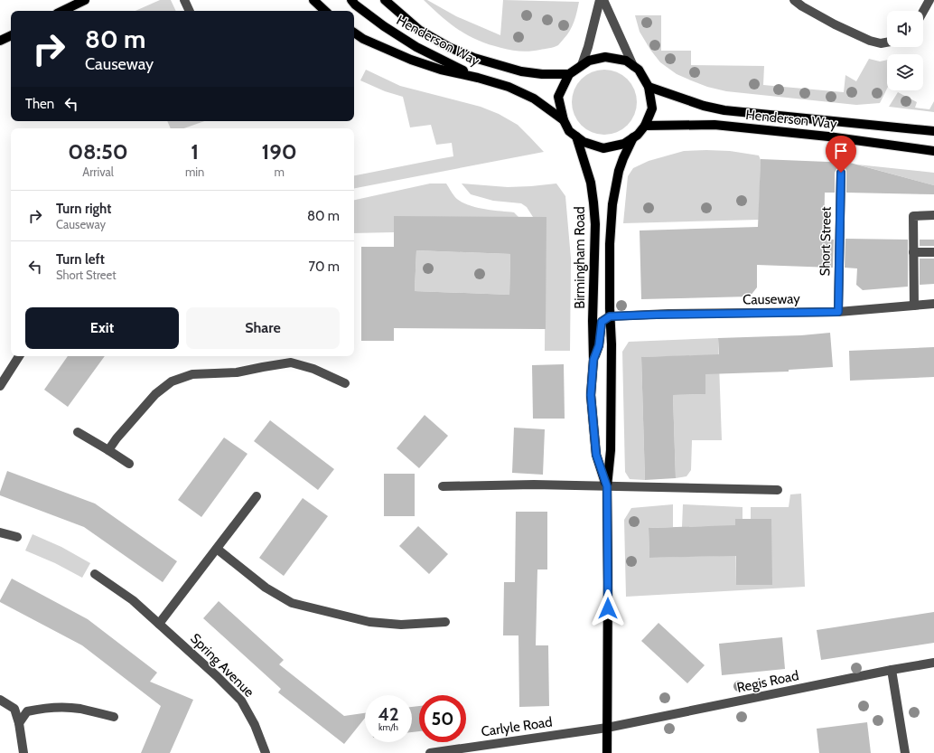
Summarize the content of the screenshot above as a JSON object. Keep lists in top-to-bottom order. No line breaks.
{"streets":{"main road":["Henderson Way","Birmingham Road"],"street":["Short Street","Causeway","Spring Avenue","Regis Road","Carlyle Road"]},"crossings":[["Henderson Way","Birmingham Road"],["Short Street","Causeway"],["Birmingham Road","Causeway"],["Birmingham Road","Regis Road"],["Birmingham Road","Carlyle Road"],["Regis Road","Carlyle Road"]],"page":{"turn":["80 m","Causeway"],"then":"Then","eta":["08:50","Arrival","1","min","190","m"],"list":[{"name":"Turn right","note":"Causeway","value":"80 m"},{"name":"Turn left","note":"Short Street","value":"70 m"}],"buttons":["Exit","Share"],"speed":"42 km/h","limit":"50"}}
